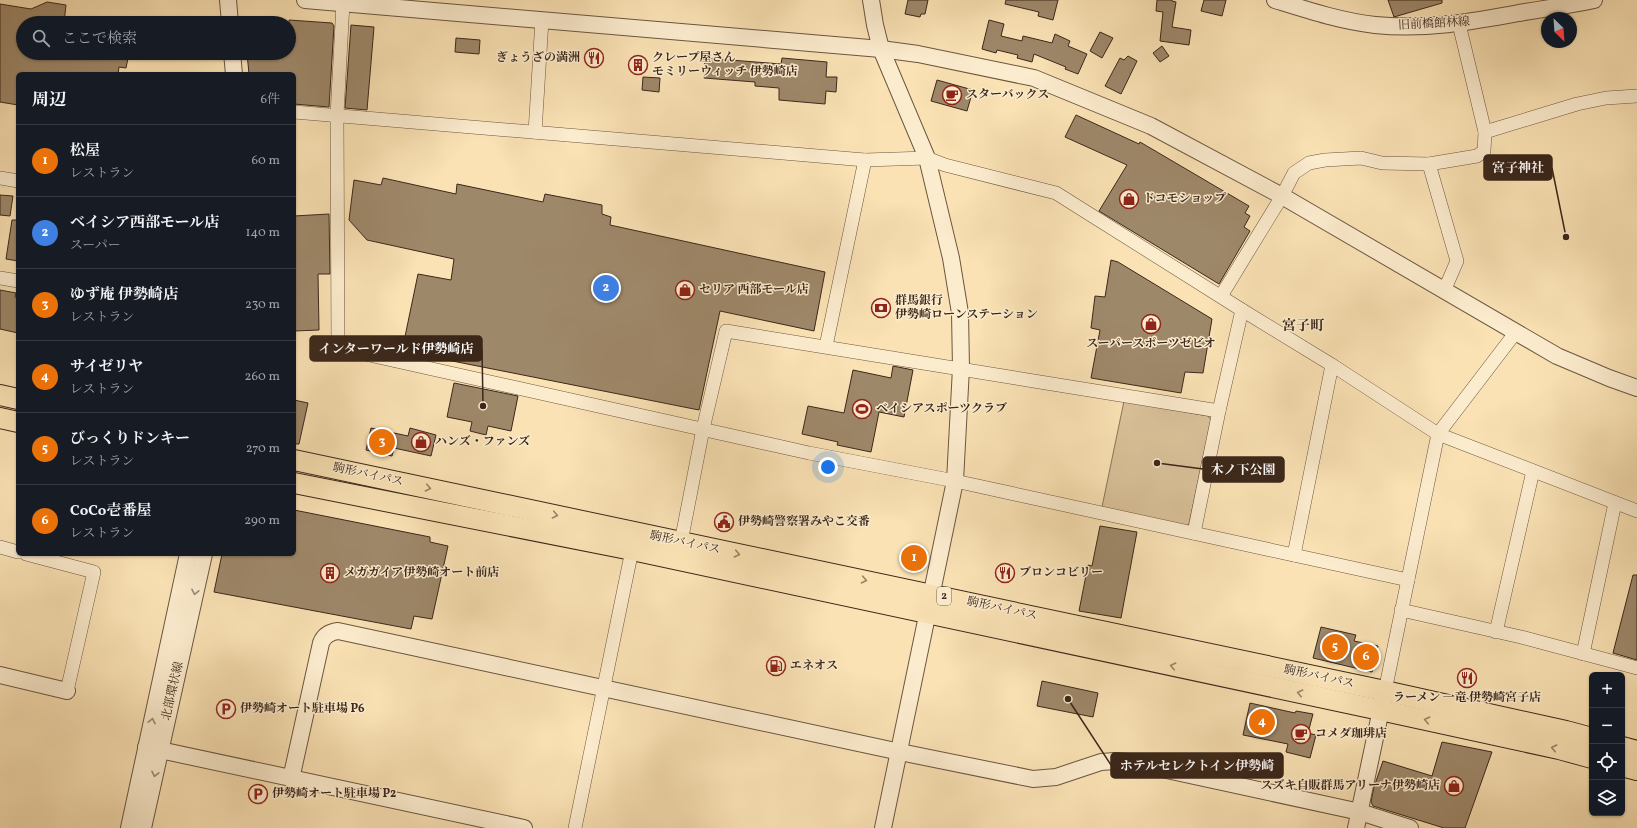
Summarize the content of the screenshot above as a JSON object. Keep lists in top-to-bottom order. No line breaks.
{"streets":{"main road":["駒形バイパス","2"],"street":["旧前橋館林線","北部環状線"]},"districts":["宮子町"],"places":{"restaurant":["ぎょうざの満洲","ブロンコビリー","ラーメン 一竜 伊勢崎宮子店"],"building":["クレープ屋さん モミリーウィッチ 伊勢崎店","メガガイア伊勢崎オート前店"],"cafe":["スターバックス","コメダ珈琲店"],"shop":["ドコモショップ","セリア 西部モール店","スーパースポーツゼビオ","ハンズ・ファンズ","スズキ自販群馬アリーナ伊勢崎店"],"other":["宮子神社","インターワールド伊勢崎店","木ノ下公園","ホテルセレクトイン伊勢崎"],"bank":["群馬銀行 伊勢崎ローンステーション"],"sports":["ベイシアスポーツクラブ"],"public building":["伊勢崎警察署みやこ交番"],"fuel station":["エネオス"],"parking":["伊勢崎オート駐車場 P6","伊勢崎オート駐車場 P2"]},"north":"bottom right","page":{"search":"ここで検索","heading":["周辺","6件"],"list":[{"mark":"1","name":"松屋","note":"レストラン","value":"60 m"},{"mark":"2","name":"ベイシア西部モール店","note":"スーパー","value":"140 m"},{"mark":"3","name":"ゆず庵 伊勢崎店","note":"レストラン","value":"230 m"},{"mark":"4","name":"サイゼリヤ","note":"レストラン","value":"260 m"},{"mark":"5","name":"びっくりドンキー","note":"レストラン","value":"270 m"},{"mark":"6","name":"CoCo壱番屋","note":"レストラン","value":"290 m"}],"pins":["2","3","1","5","6","4"],"map_buttons":["+","−"]}}
